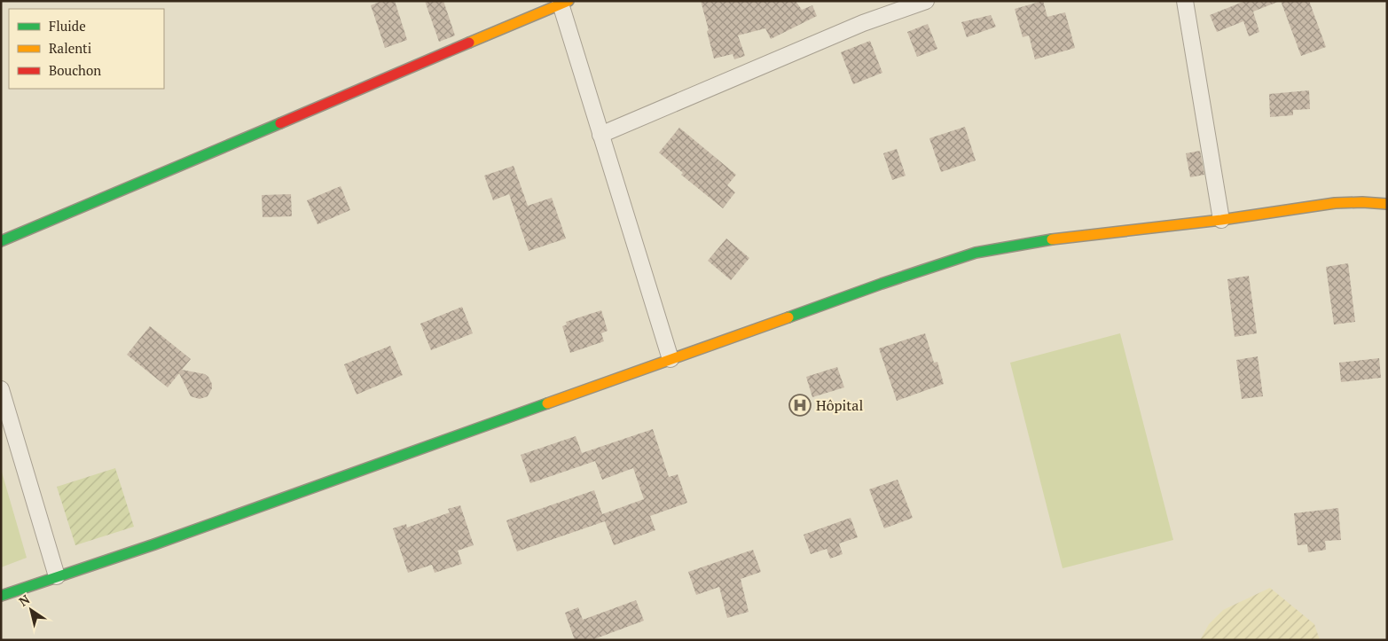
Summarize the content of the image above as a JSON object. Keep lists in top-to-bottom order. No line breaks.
{"places":{"hospital":["Hôpital"]},"legend":["Fluide","Ralenti","Bouchon"],"north":"top left"}
